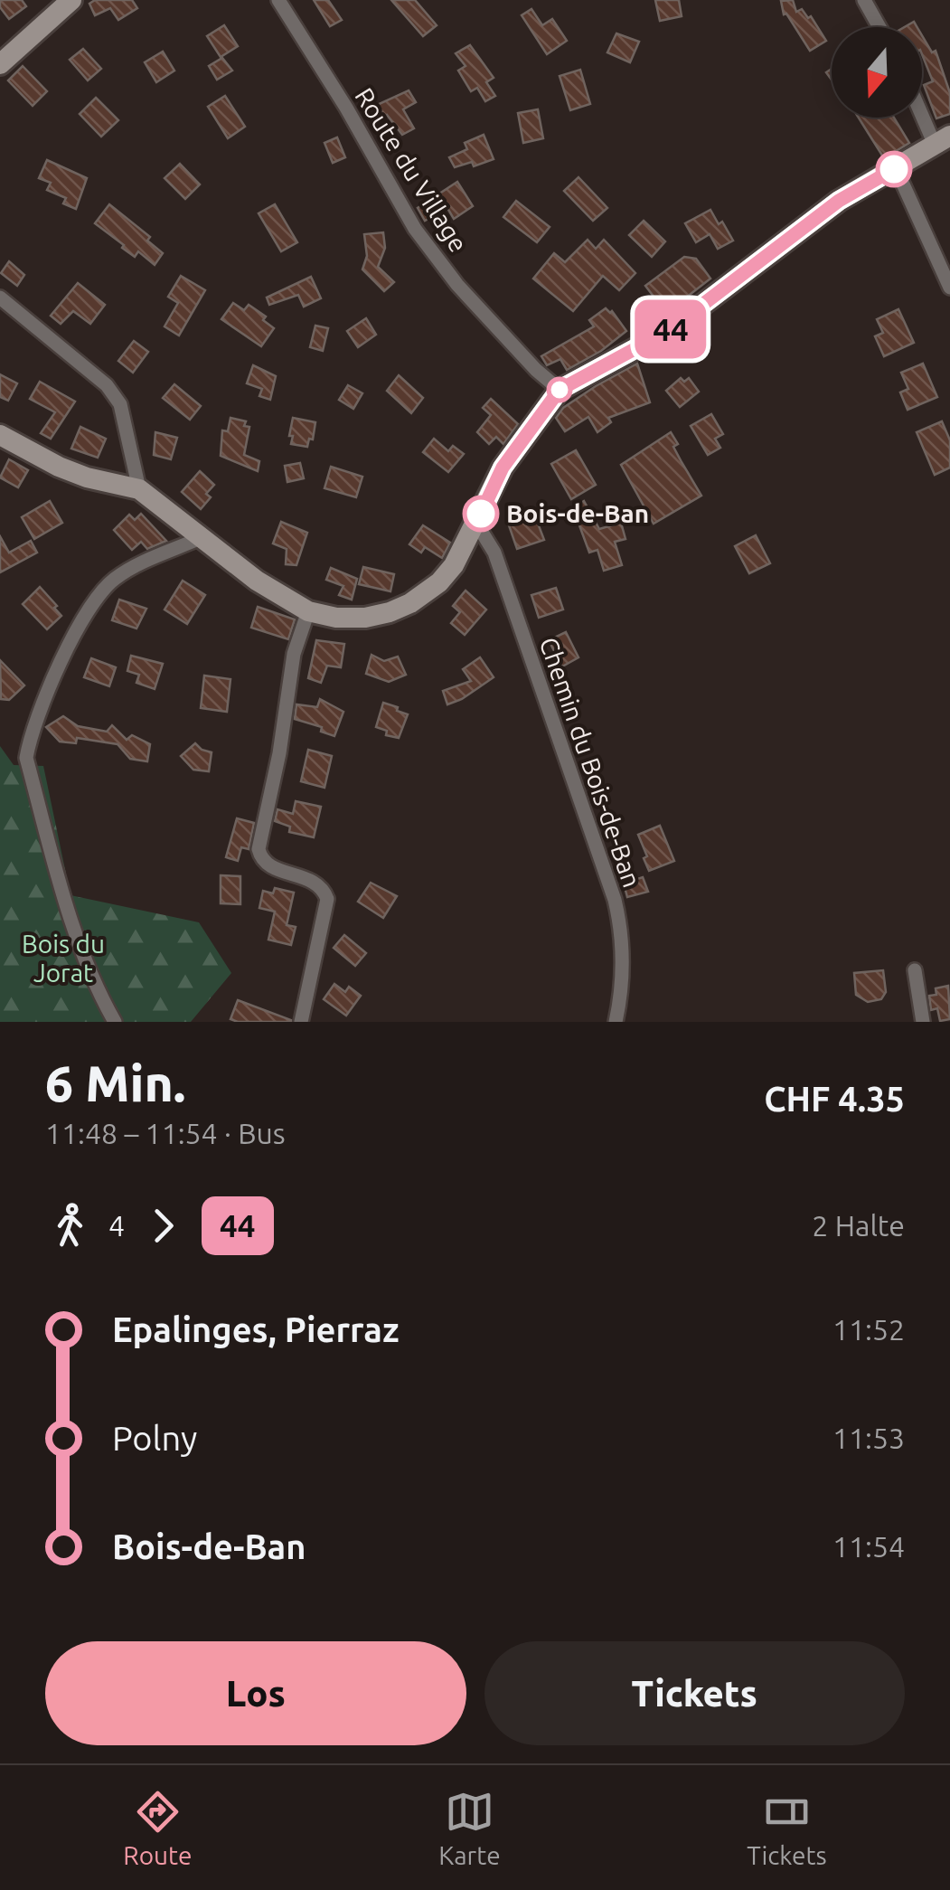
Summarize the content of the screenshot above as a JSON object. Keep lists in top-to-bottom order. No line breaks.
{"streets":{"street":["Route du Village","Chemin du Bois-de-Ban"]},"parks":["Bois du Jorat"],"places":["Bois-de-Ban"],"lines":["bus line 44"],"north":"bottom","page":{"on_map":"44","heading":["6 Min.","11:48 – 11:54 · Bus","CHF 4.35"],"legs":["4","44","2 Halte"],"list":[{"name":"Epalinges, Pierraz","value":"11:52"},{"name":"Polny","value":"11:53"},{"name":"Bois-de-Ban","value":"11:54"}],"buttons":["Los","Tickets"],"tabs":["Route","Karte","Tickets"]}}
